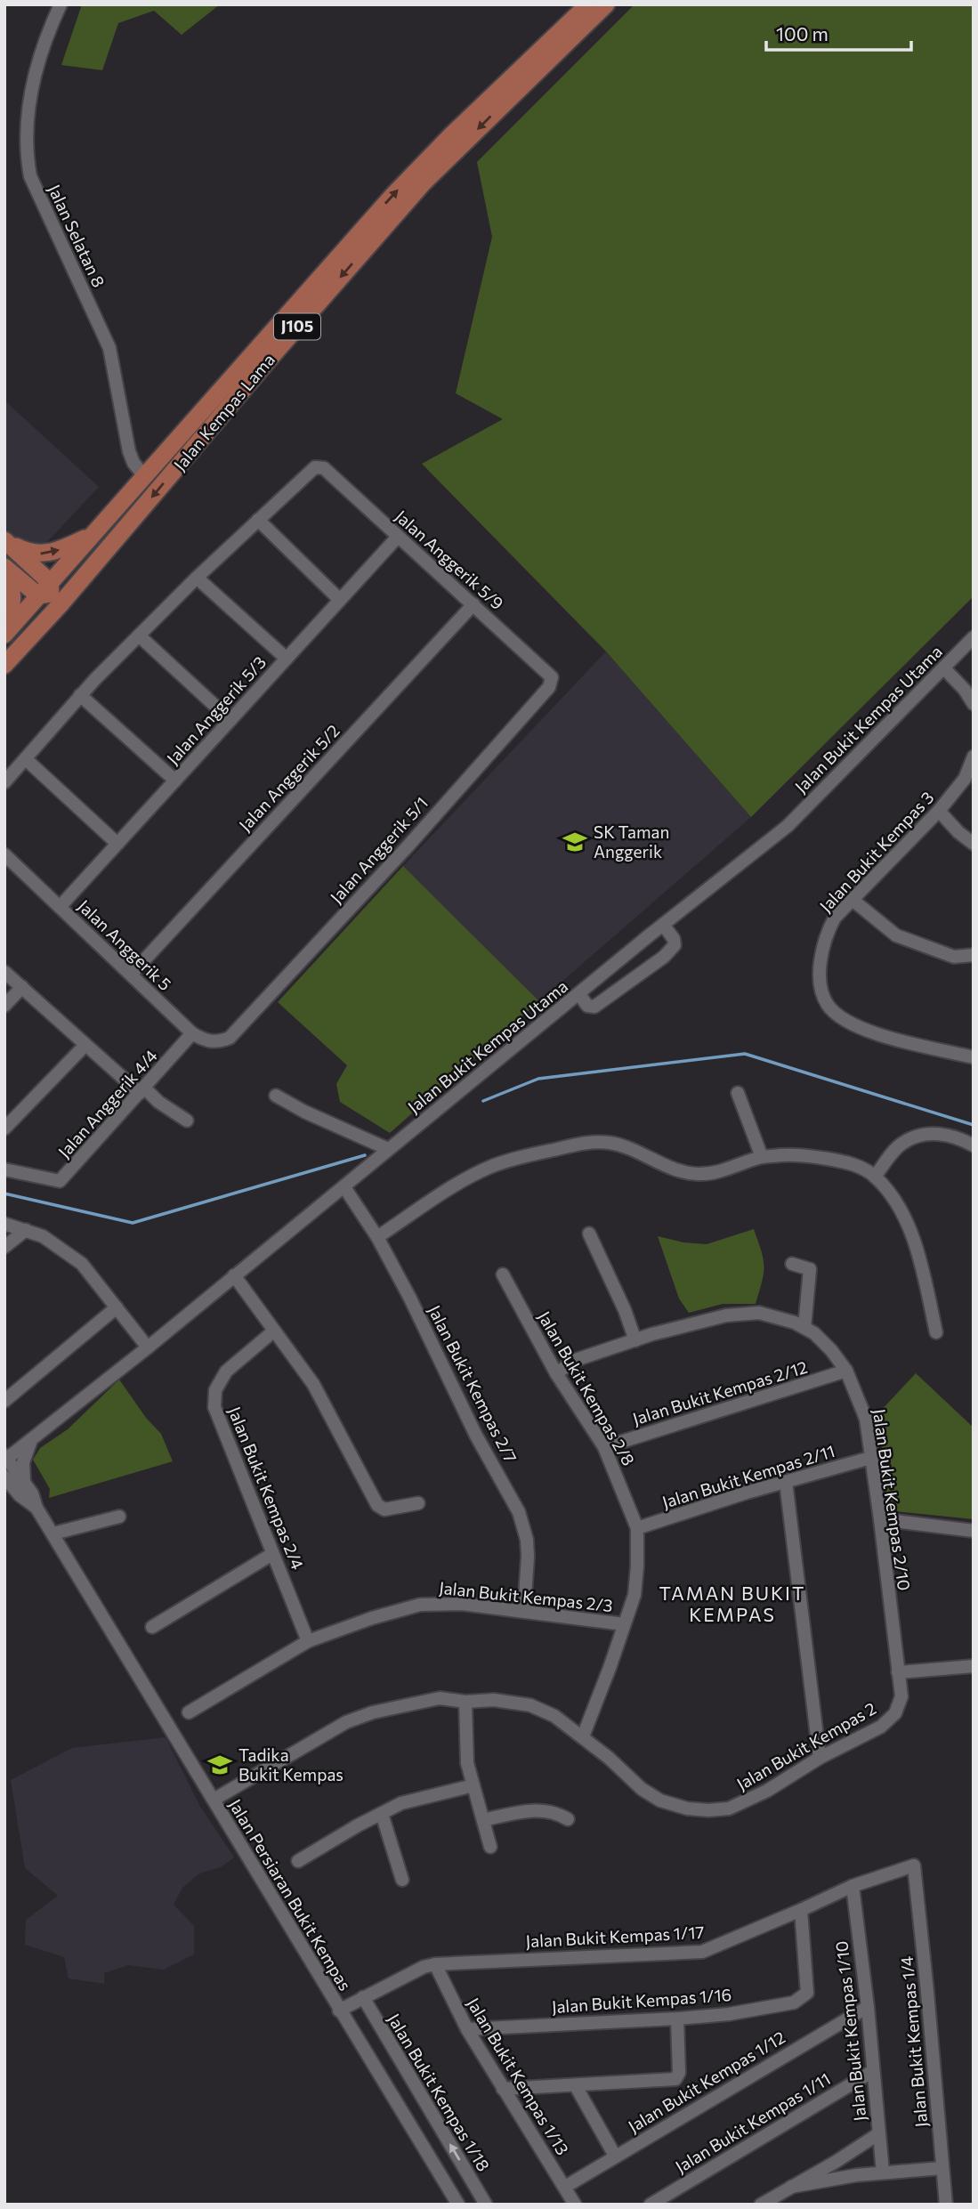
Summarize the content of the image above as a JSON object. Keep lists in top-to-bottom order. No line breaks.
{"streets":{"main road":["J105","Jalan Kempas Lama"],"street":["Jalan Selatan 8","Jalan Anggerik 5/9","Jalan Anggerik 5/3","Jalan Bukit Kempas Utama","Jalan Anggerik 5/2","Jalan Anggerik 5/1","Jalan Bukit Kempas 3","Jalan Anggerik 5","Jalan Anggerik 4/4","Jalan Bukit Kempas 2/7","Jalan Bukit Kempas 2/8","Jalan Bukit Kempas 2/12","Jalan Bukit Kempas 2/11","Jalan Bukit Kempas 2/4","Jalan Bukit Kempas 2/10","Jalan Bukit Kempas 2/3","Jalan Bukit Kempas 2","Jalan Persiaran Bukit Kempas","Jalan Bukit Kempas 1/17","Jalan Bukit Kempas 1/16","Jalan Bukit Kempas 1/10","Jalan Bukit Kempas 1/4","Jalan Bukit Kempas 1/13","Jalan Bukit Kempas 1/12","Jalan Bukit Kempas 1/18","Jalan Bukit Kempas 1/11"]},"crossings":[["Jalan Selatan 8","Jalan Kempas Lama"],["Jalan Anggerik 5/9","Jalan Anggerik 5/3"],["Jalan Anggerik 5/9","Jalan Anggerik 5/2"],["Jalan Anggerik 5/9","Jalan Anggerik 5/1"],["Jalan Anggerik 5/3","Jalan Anggerik 5"],["Jalan Bukit Kempas Utama","Jalan Bukit Kempas 2/7"],["Jalan Bukit Kempas Utama","Jalan Persiaran Bukit Kempas"],["Jalan Anggerik 5/2","Jalan Anggerik 5"],["Jalan Anggerik 5/1","Jalan Anggerik 5"],["Jalan Anggerik 5/1","Jalan Anggerik 4/4"],["Jalan Anggerik 5","Jalan Anggerik 4/4"],["Jalan Bukit Kempas 2/7","Jalan Bukit Kempas 2/3"],["Jalan Bukit Kempas 2/8","Jalan Bukit Kempas 2/12"],["Jalan Bukit Kempas 2/8","Jalan Bukit Kempas 2/11"],["Jalan Bukit Kempas 2/8","Jalan Bukit Kempas 2/10"],["Jalan Bukit Kempas 2/8","Jalan Bukit Kempas 2/3"],["Jalan Bukit Kempas 2/8","Jalan Bukit Kempas 2"],["Jalan Bukit Kempas 2/12","Jalan Bukit Kempas 2/10"],["Jalan Bukit Kempas 2/11","Jalan Bukit Kempas 2/10"],["Jalan Bukit Kempas 2/4","Jalan Bukit Kempas 2/3"],["Jalan Bukit Kempas 2/10","Jalan Bukit Kempas 2"],["Jalan Bukit Kempas 2","Jalan Persiaran Bukit Kempas"],["Jalan Persiaran Bukit Kempas","Jalan Bukit Kempas 1/17"],["Jalan Bukit Kempas 1/17","Jalan Bukit Kempas 1/16"],["Jalan Bukit Kempas 1/17","Jalan Bukit Kempas 1/10"],["Jalan Bukit Kempas 1/17","Jalan Bukit Kempas 1/4"],["Jalan Bukit Kempas 1/17","Jalan Bukit Kempas 1/13"],["Jalan Bukit Kempas 1/17","Jalan Bukit Kempas 1/18"],["Jalan Bukit Kempas 1/16","Jalan Bukit Kempas 1/13"],["Jalan Bukit Kempas 1/10","Jalan Bukit Kempas 1/12"],["Jalan Bukit Kempas 1/10","Jalan Bukit Kempas 1/11"],["Jalan Bukit Kempas 1/13","Jalan Bukit Kempas 1/12"]],"one_way":["Jalan Bukit Kempas 1/18"],"districts":["TAMAN BUKIT KEMPAS"],"places":{"school or university":["SK Taman Anggerik","Tadika Bukit Kempas"]},"scale_bar":"100 m"}
